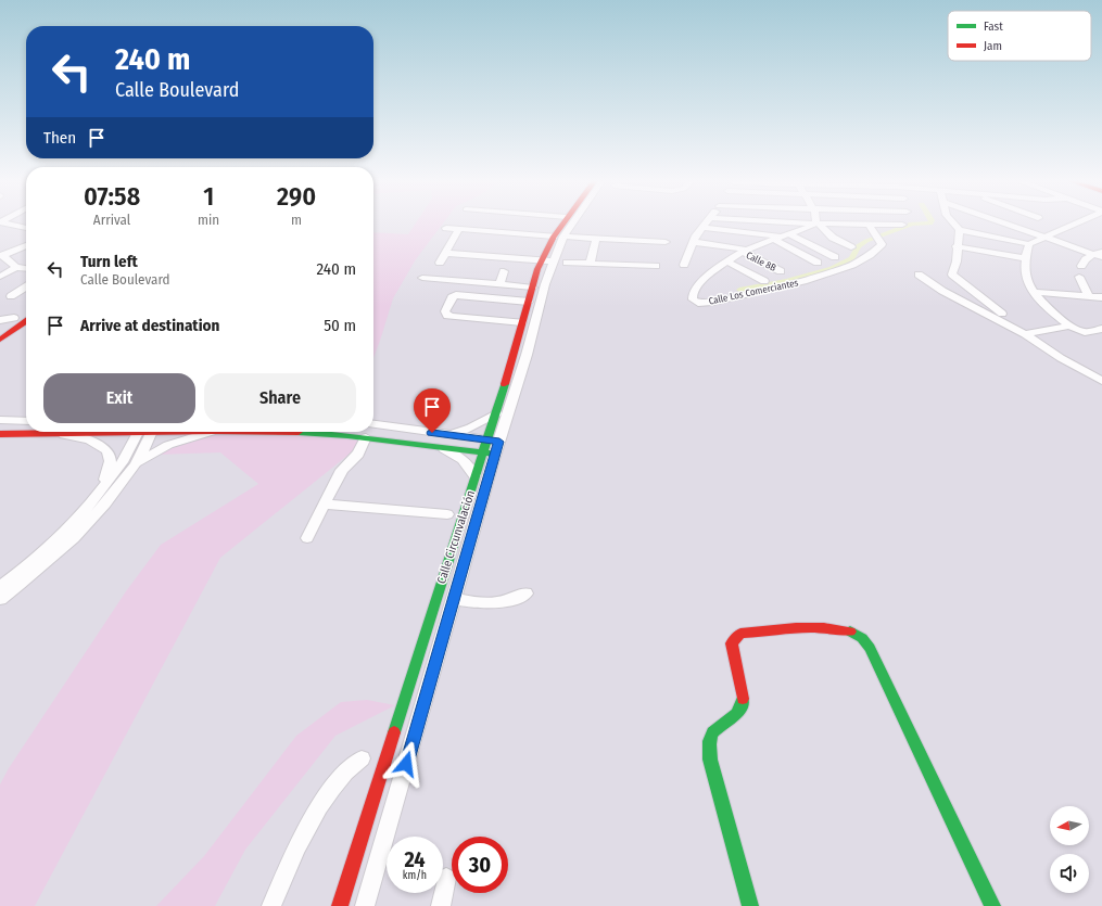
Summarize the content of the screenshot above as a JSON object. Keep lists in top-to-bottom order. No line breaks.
{"streets":{"street":["Calle 8B","Calle Los Comerciantes","Calle Circunvalación"]},"crossings":[["Calle 8B","Calle Los Comerciantes"]],"legend":["Fast","Jam"],"north":"left","page":{"turn":["240 m","Calle Boulevard"],"then":"Then","eta":["07:58","Arrival","1","min","290","m"],"list":[{"name":"Turn left","note":"Calle Boulevard","value":"240 m"},{"name":"Arrive at destination","value":"50 m"}],"buttons":["Exit","Share"],"speed":"24 km/h","limit":"30"}}
